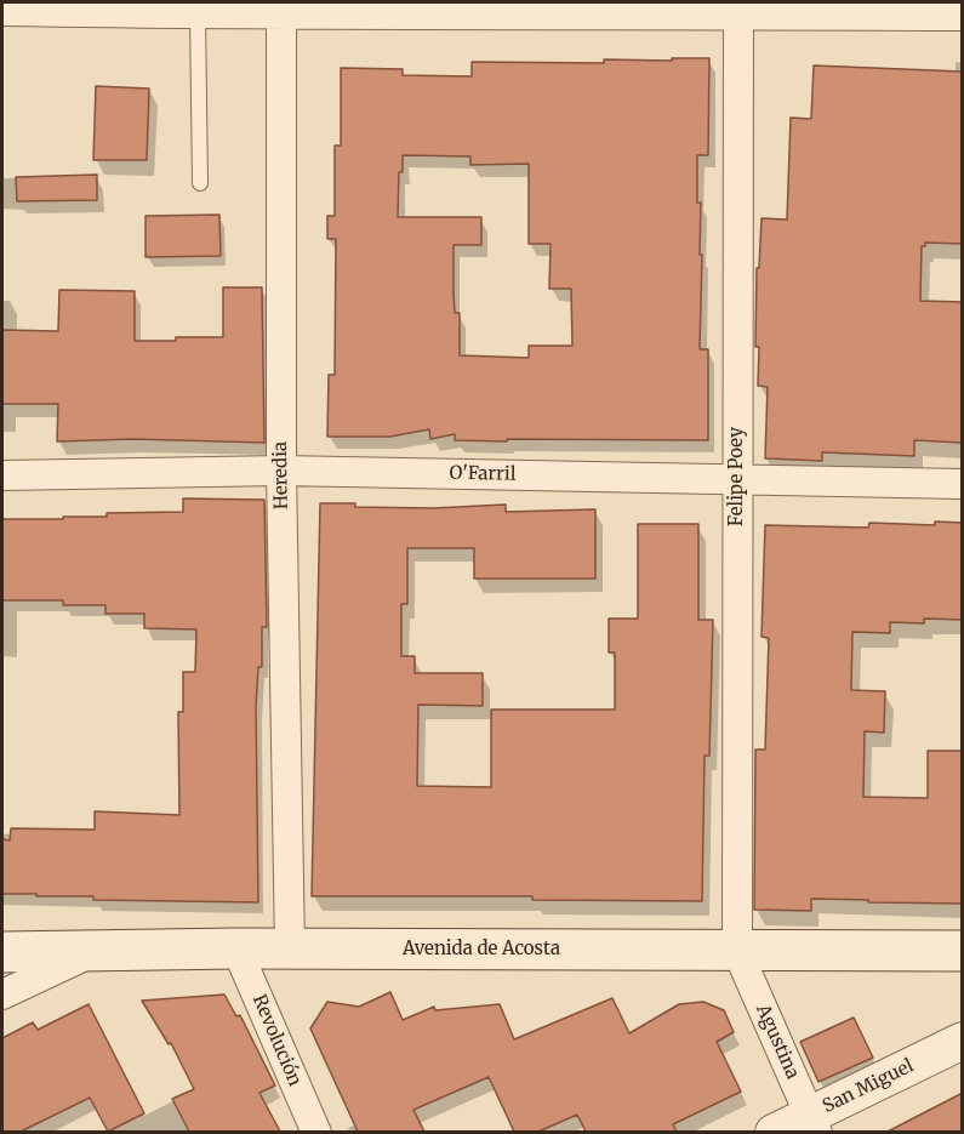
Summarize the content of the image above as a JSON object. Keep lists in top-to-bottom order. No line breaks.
{"streets":{"main road":["Avenida de Acosta"],"street":["O'Farril","Heredia","Felipe Poey","Revolución","Agustina","San Miguel"]},"crossings":[["O'Farril","Heredia"],["O'Farril","Felipe Poey"],["Heredia","Avenida de Acosta"],["Felipe Poey","Avenida de Acosta"],["Felipe Poey","Agustina"],["Avenida de Acosta","Revolución"],["Avenida de Acosta","Agustina"],["Agustina","San Miguel"]]}
